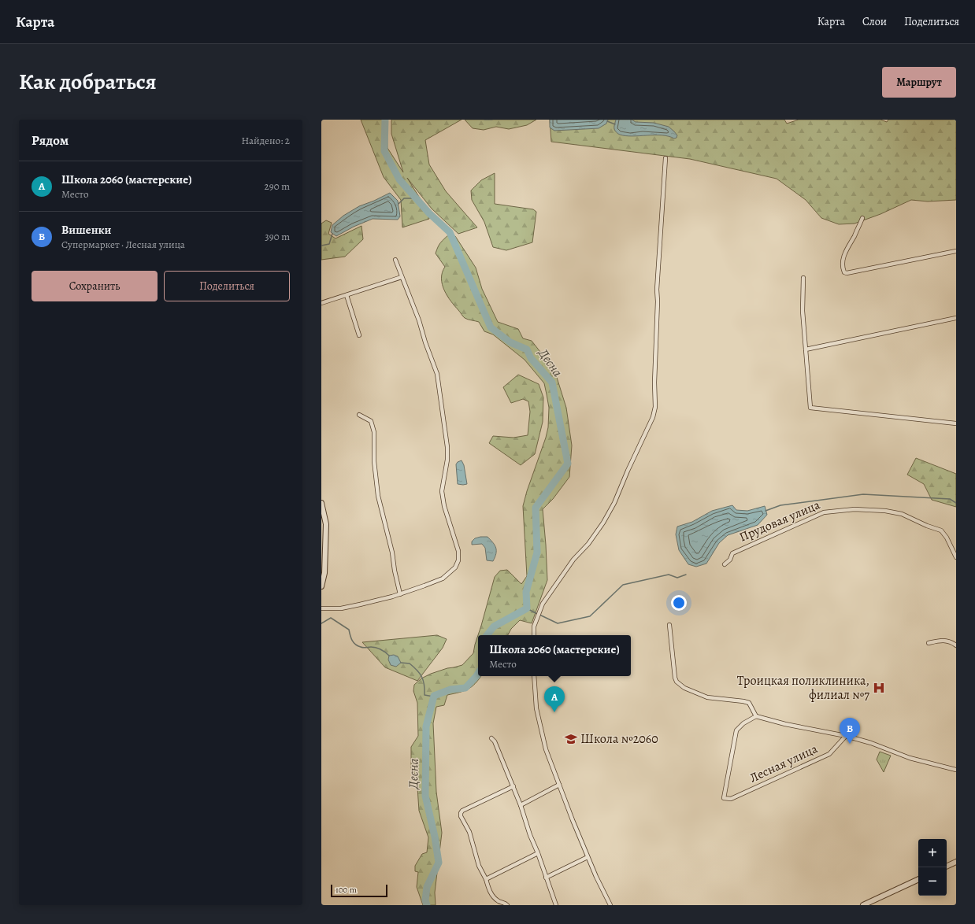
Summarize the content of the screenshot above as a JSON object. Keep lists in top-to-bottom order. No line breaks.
{"streets":{"street":["Прудовая улица","Лесная улица"]},"water":["Десна"],"places":{"hospital":["Троицкая поликлиника, филиал №7"],"school or university":["Школа №2060"]},"scale_bar":"100 m","page":{"header":"Карта","nav":["Карта","Слои","Поделиться"],"title":"Как добраться","buttons":["Маршрут",["Сохранить","Поделиться"]],"heading":["Рядом","Найдено: 2"],"list":[{"mark":"A","name":"Школа 2060 (мастерские)","note":"Место","value":"290 m"},{"mark":"B","name":"Вишенки","note":"Супермаркет · Лесная улица","value":"390 m"}],"popup":["Школа 2060 (мастерские)","Место"],"pins":["A","B"],"map_buttons":["+","−"],"scale":"100 m"}}
